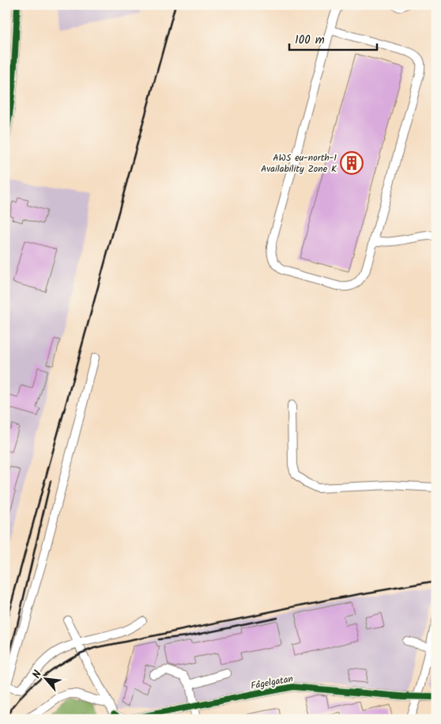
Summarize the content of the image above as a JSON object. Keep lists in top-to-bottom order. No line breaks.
{"streets":{"street":["Fågelgatan"]},"places":{"building":["AWS eu-north-1 Availability Zone K"]},"scale_bar":"100 m","north":"top left"}
